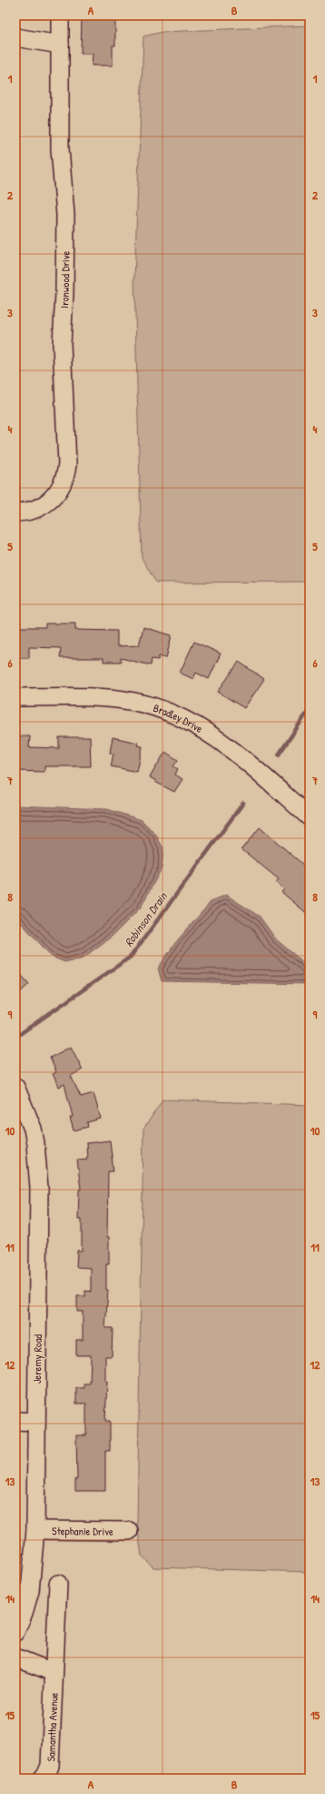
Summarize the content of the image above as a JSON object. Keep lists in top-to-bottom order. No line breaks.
{"streets":{"street":["Ironwood Drive","Bradley Drive","Jeremy Road","Stephanie Drive","Samantha Avenue"]},"crossings":[["Jeremy Road","Stephanie Drive"]],"water":["Robinson Drain"],"grid":{"columns":["A","B"],"rows":["1","2","3","4","5","6","7","8","9","10","11","12","13","14","15"]}}
